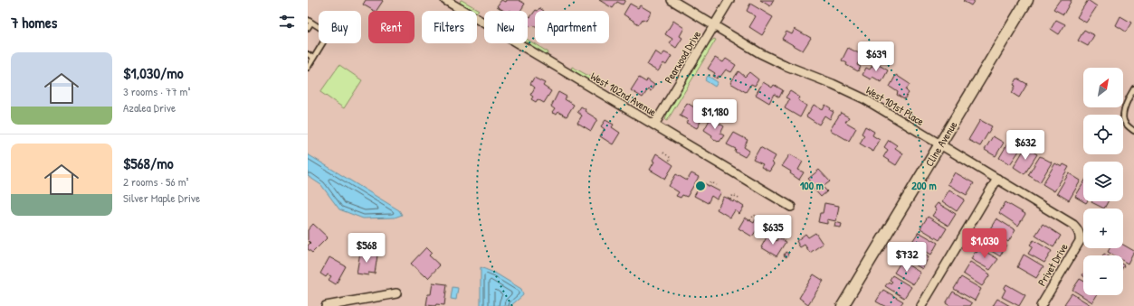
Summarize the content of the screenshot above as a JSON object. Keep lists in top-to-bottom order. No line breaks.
{"streets":{"street":["Pearwood Drive","West 102nd Avenue","West 101st Place","Cline Avenue","Privet Drive"]},"crossings":[["Pearwood Drive","West 102nd Avenue"],["Pearwood Drive","West 101st Place"],["West 101st Place","Cline Avenue"],["West 101st Place","Privet Drive"]],"north":"top right","page":{"heading":"7 homes","chip":["Buy","Rent","Filters","New","Apartment"],"price":["$639","$1,180","$632","$635","$1,030","$568","$732"],"list":[{"name":"$1,030/mo","note":"3 rooms · 77 m² · Azalea Drive"},{"name":"$568/mo","note":"2 rooms · 56 m² · Silver Maple Drive"}],"map_buttons":["+","−"]},"rings":["100 m","200 m"]}
